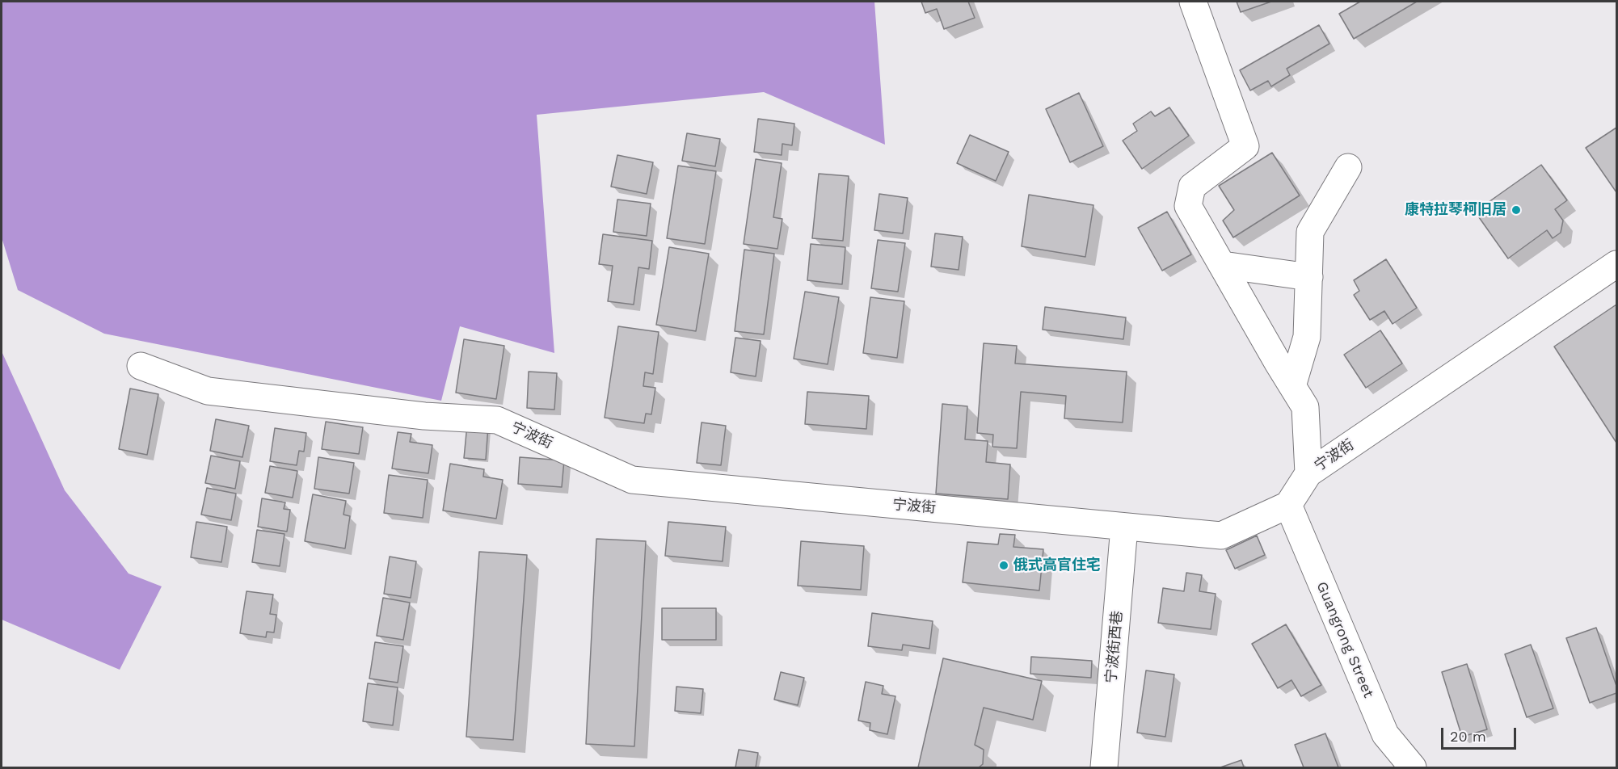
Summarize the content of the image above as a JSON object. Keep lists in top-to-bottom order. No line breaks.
{"streets":{"street":["宁波街","Guangrong Street","宁波街西巷"]},"crossings":[["宁波街","Guangrong Street"],["宁波街","宁波街西巷"]],"places":["康特拉琴柯旧居","俄式高官住宅"],"scale_bar":"20 m"}
